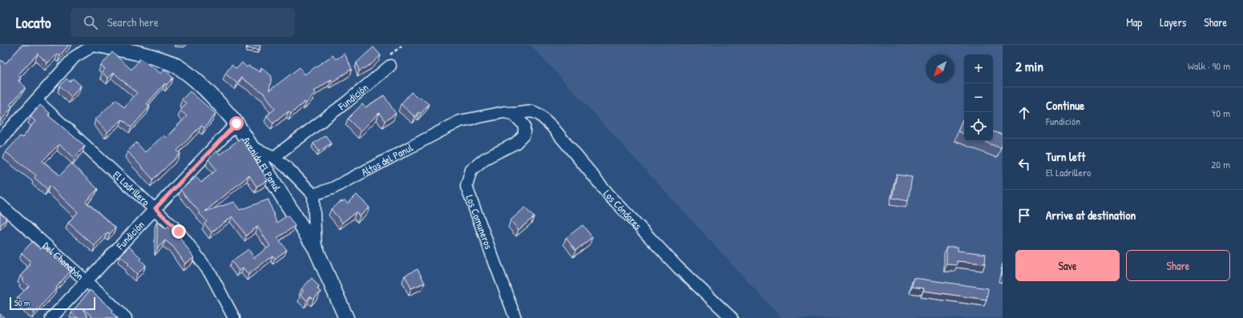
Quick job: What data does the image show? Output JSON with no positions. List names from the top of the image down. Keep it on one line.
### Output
{"streets":{"street":["Fundición","Altos del Panul","Avenida El Panul","El Ladrillero","Los Cóndores","Los Comuneros","Del Chonchón"]},"crossings":[["Fundición","Avenida El Panul"],["Fundición","El Ladrillero"],["Fundición","Del Chonchón"],["Altos del Panul","Los Cóndores"],["Altos del Panul","Los Comuneros"],["Los Cóndores","Los Comuneros"]],"scale_bar":"50 m","north":"bottom left","page":{"header":"Locato","search":"Search here","nav":["Map","Layers","Share"],"heading":["2 min","Walk · 90 m"],"map_buttons":["+","−"],"list":[["Continue","Fundición","70 m"],["Turn left","El Ladrillero","20 m"],"Arrive at destination"],"buttons":["Save","Share"],"scale":"50 m"}}
